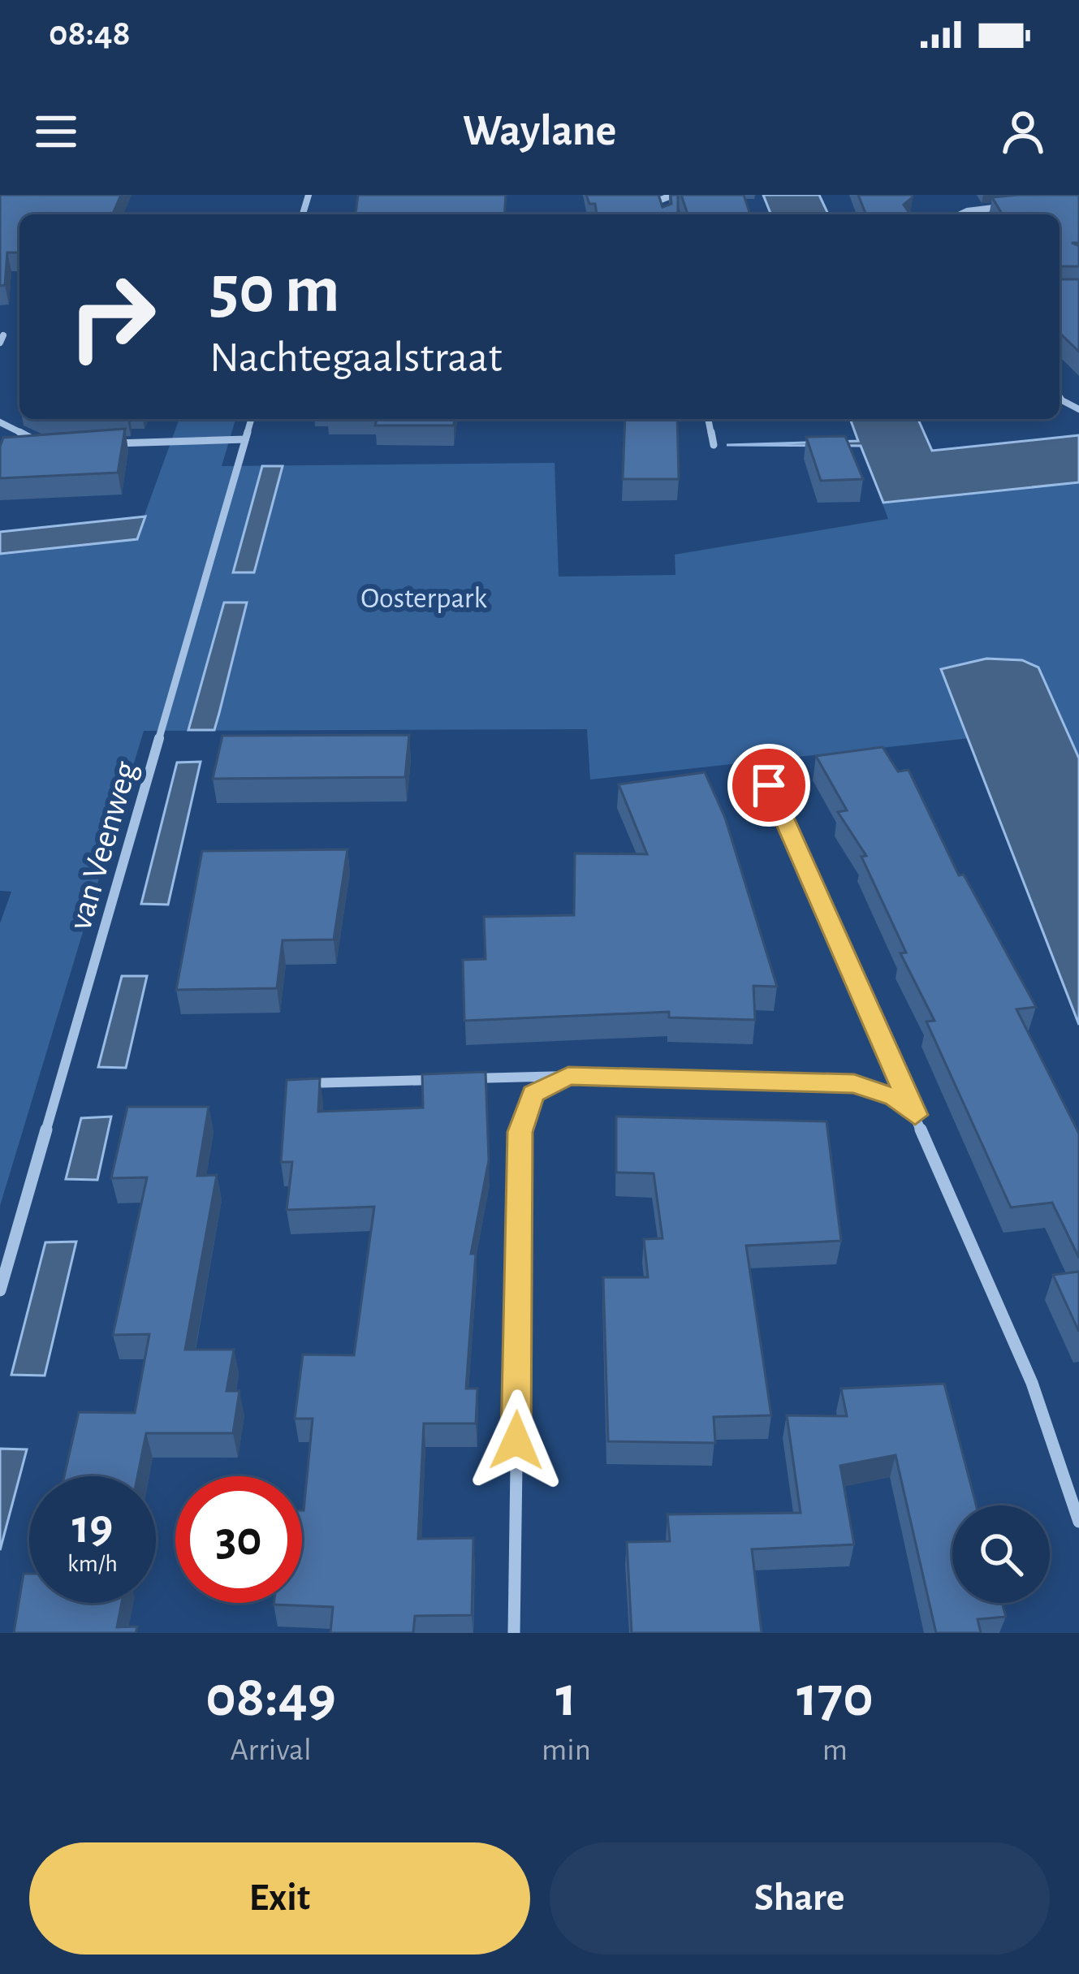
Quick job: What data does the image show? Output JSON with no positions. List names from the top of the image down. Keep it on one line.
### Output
{"streets":{"street":["van Veenweg"]},"parks":["Oosterpark"],"page":{"status":"08:48","header":"Waylane","turn":["50 m","Nachtegaalstraat"],"speed":"19 km/h","limit":"30","eta":["08:49","Arrival","1","min","170","m"],"buttons":["Exit","Share"]}}
